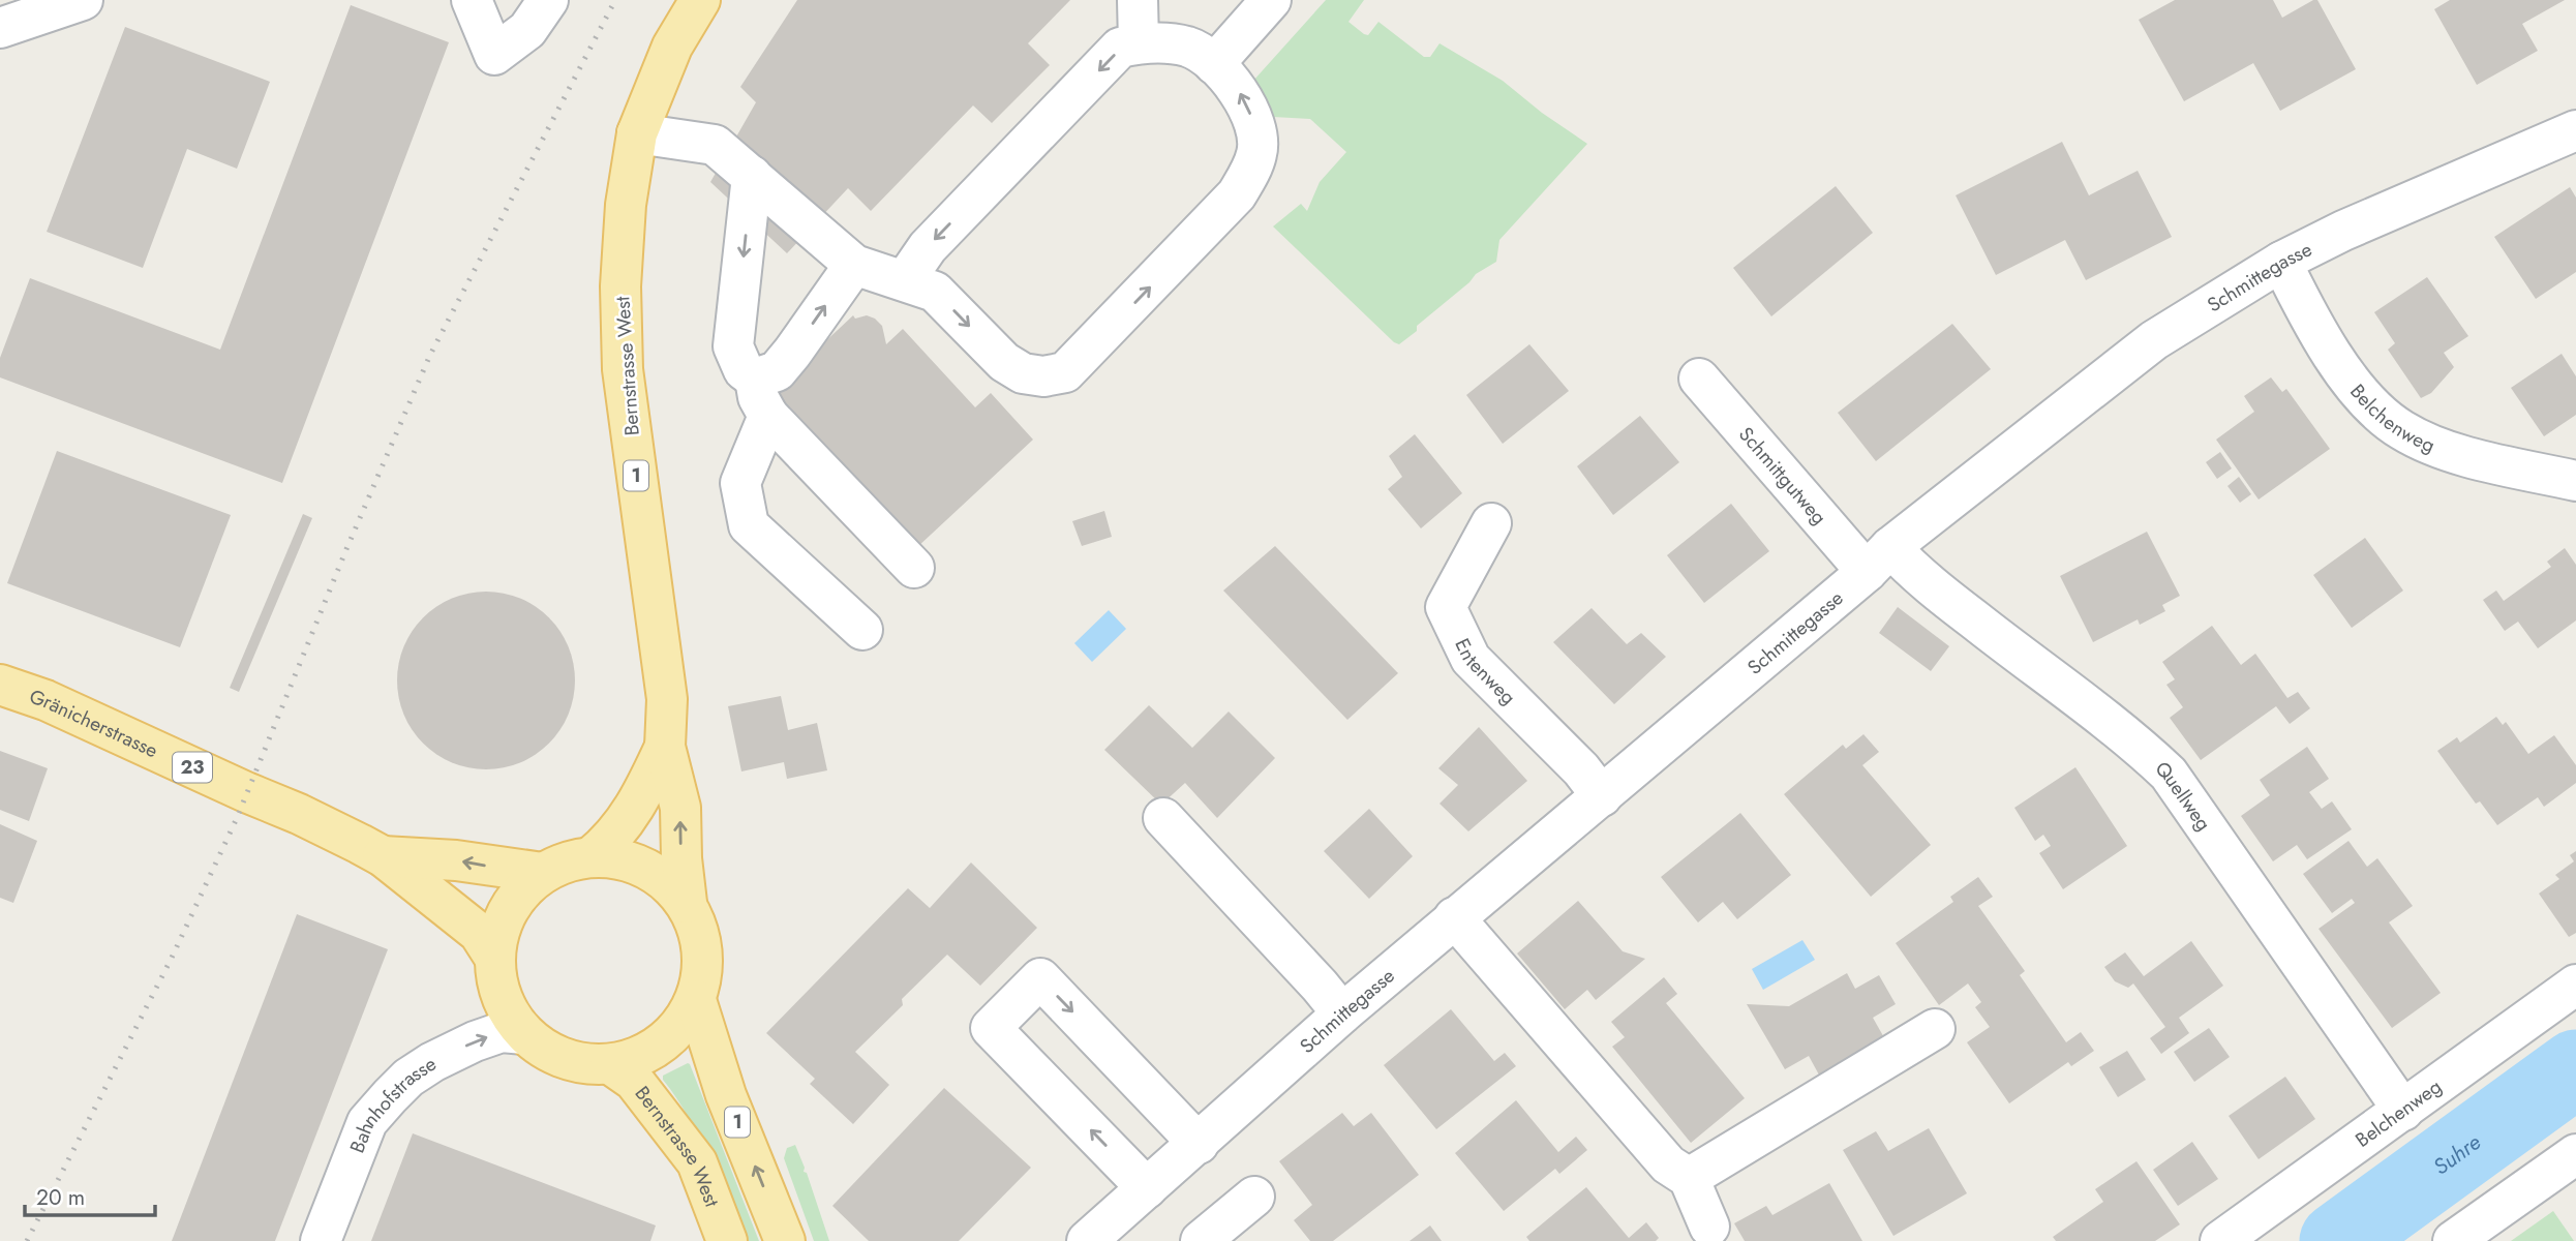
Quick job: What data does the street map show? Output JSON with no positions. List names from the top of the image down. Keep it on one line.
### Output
{"streets":{"main road":["Bernstrasse West","1","Gränicherstrasse","23"],"street":["Schmittegasse","Belchenweg","Schmittgutweg","Entenweg","Quellweg","Bahnhofstrasse"]},"crossings":[["Schmittegasse","Belchenweg"],["Schmittegasse","Schmittgutweg"],["Schmittegasse","Entenweg"],["Schmittegasse","Quellweg"],["Bernstrasse West","1"],["Bernstrasse West","Gränicherstrasse"],["Bernstrasse West","Bahnhofstrasse"],["Belchenweg","Quellweg"],["1","Gränicherstrasse"],["1","Bahnhofstrasse"],["Schmittgutweg","Quellweg"],["Gränicherstrasse","Bahnhofstrasse"]],"one_way":["Bahnhofstrasse"],"water":["Suhre"],"scale_bar":"20 m"}
